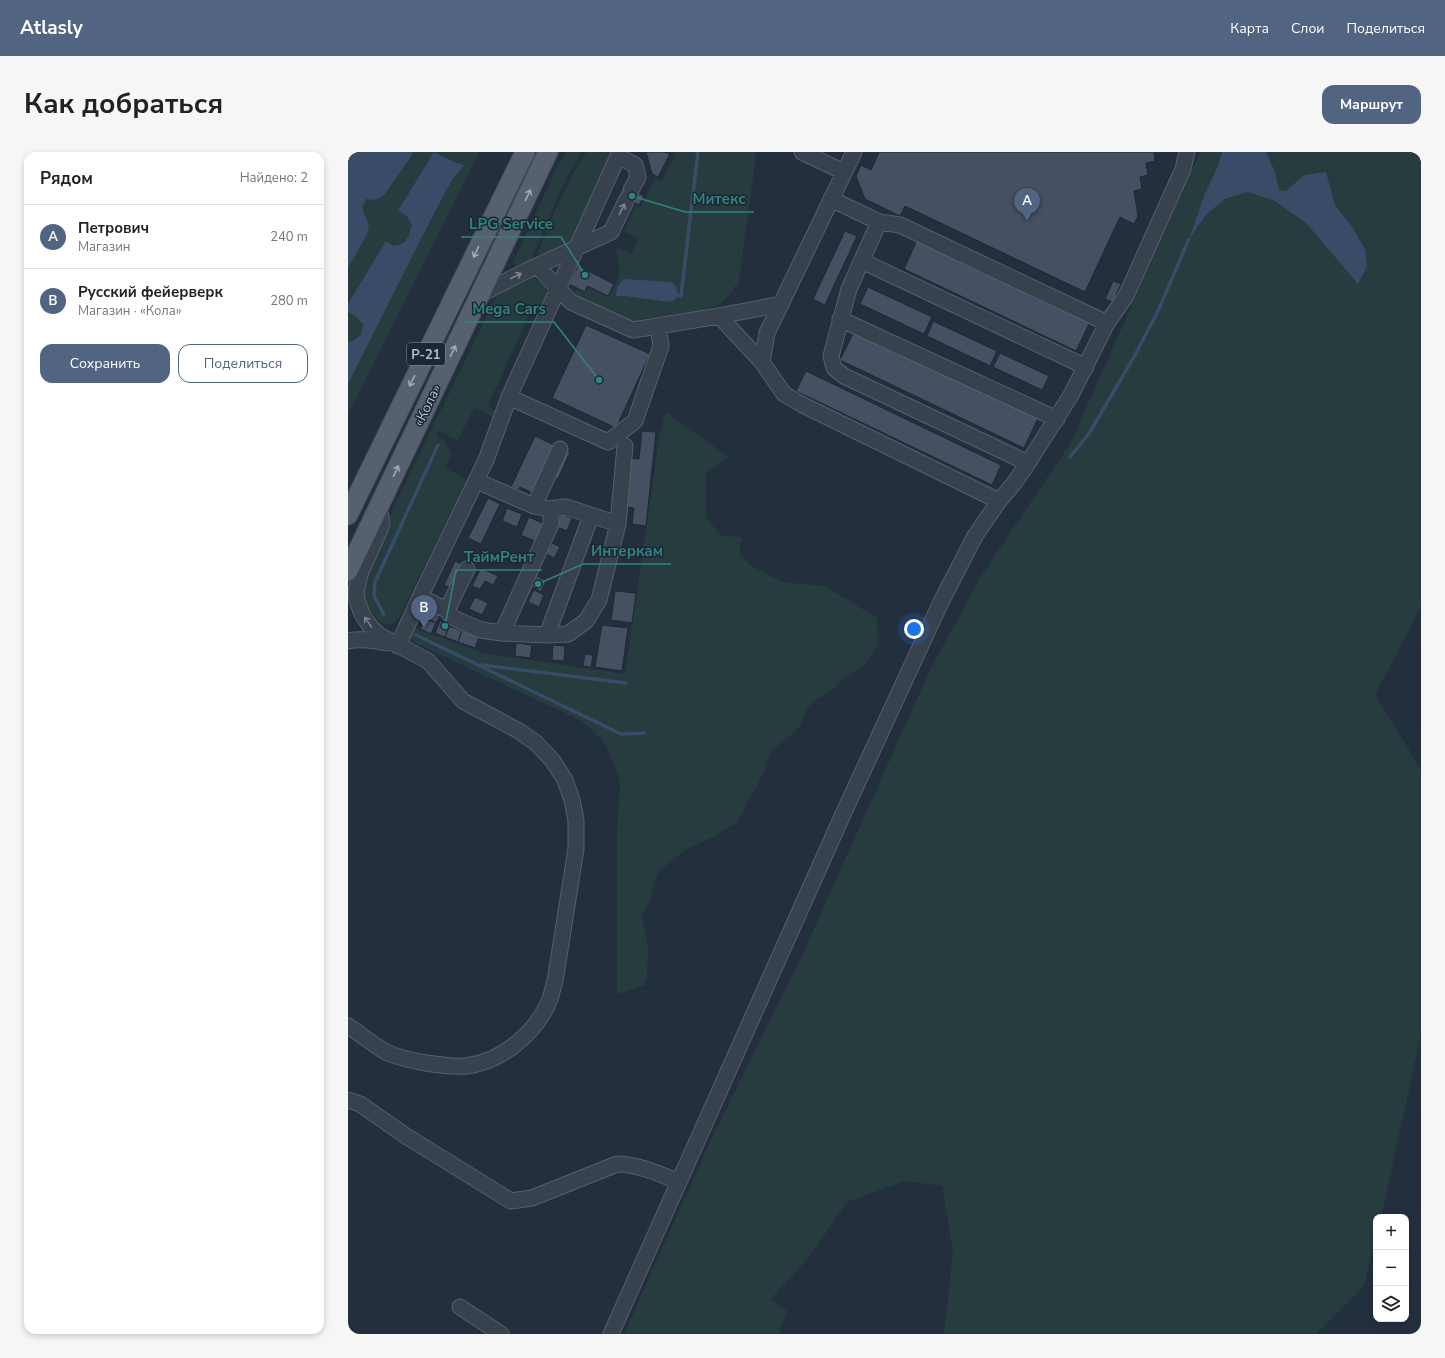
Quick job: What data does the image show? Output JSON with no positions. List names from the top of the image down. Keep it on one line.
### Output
{"streets":{"main road":["Р-21","«Кола»"]},"places":["Митекс","LPG Service","Mega Cars","Интеркам","ТаймРент"],"page":{"header":"Atlasly","nav":["Карта","Слои","Поделиться"],"title":"Как добраться","buttons":["Маршрут",["Сохранить","Поделиться"]],"heading":["Рядом","Найдено: 2"],"pins":["A","B"],"list":[{"mark":"A","name":"Петрович","note":"Магазин","value":"240 m"},{"mark":"B","name":"Русский фейерверк","note":"Магазин · «Кола»","value":"280 m"}],"map_buttons":["+","−"]}}
